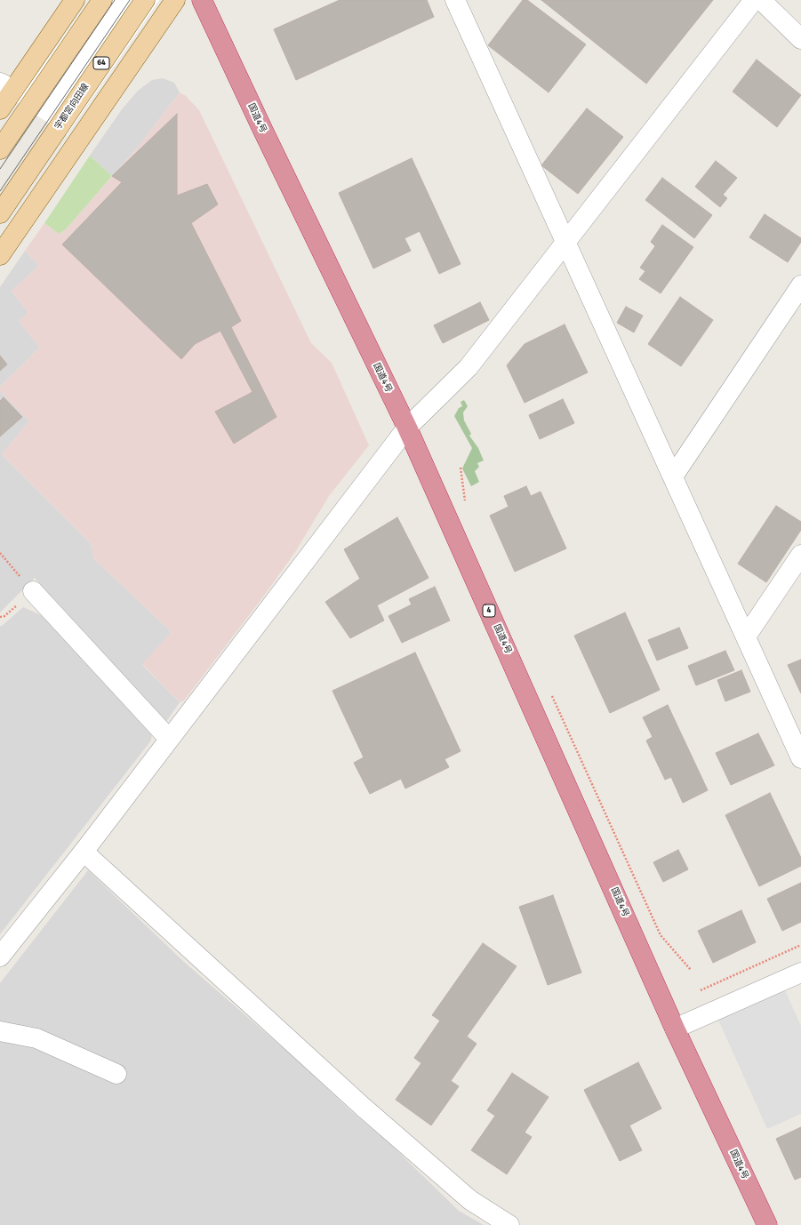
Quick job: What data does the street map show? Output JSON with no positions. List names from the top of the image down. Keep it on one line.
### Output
{"streets":{"highway":["国道4号","4"],"main road":["64","宇都宮向田線"]}}
